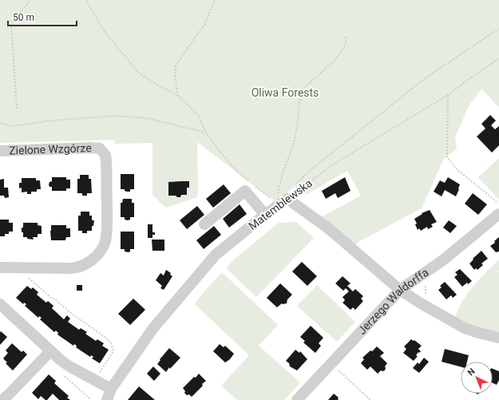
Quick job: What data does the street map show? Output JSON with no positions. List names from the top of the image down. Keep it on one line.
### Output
{"streets":{"street":["Zielone Wzgórze","Matemblewska","Jerzego Waldorffa"]},"parks":["Oliwa Forests"],"scale_bar":"50 m","north":"top left"}
